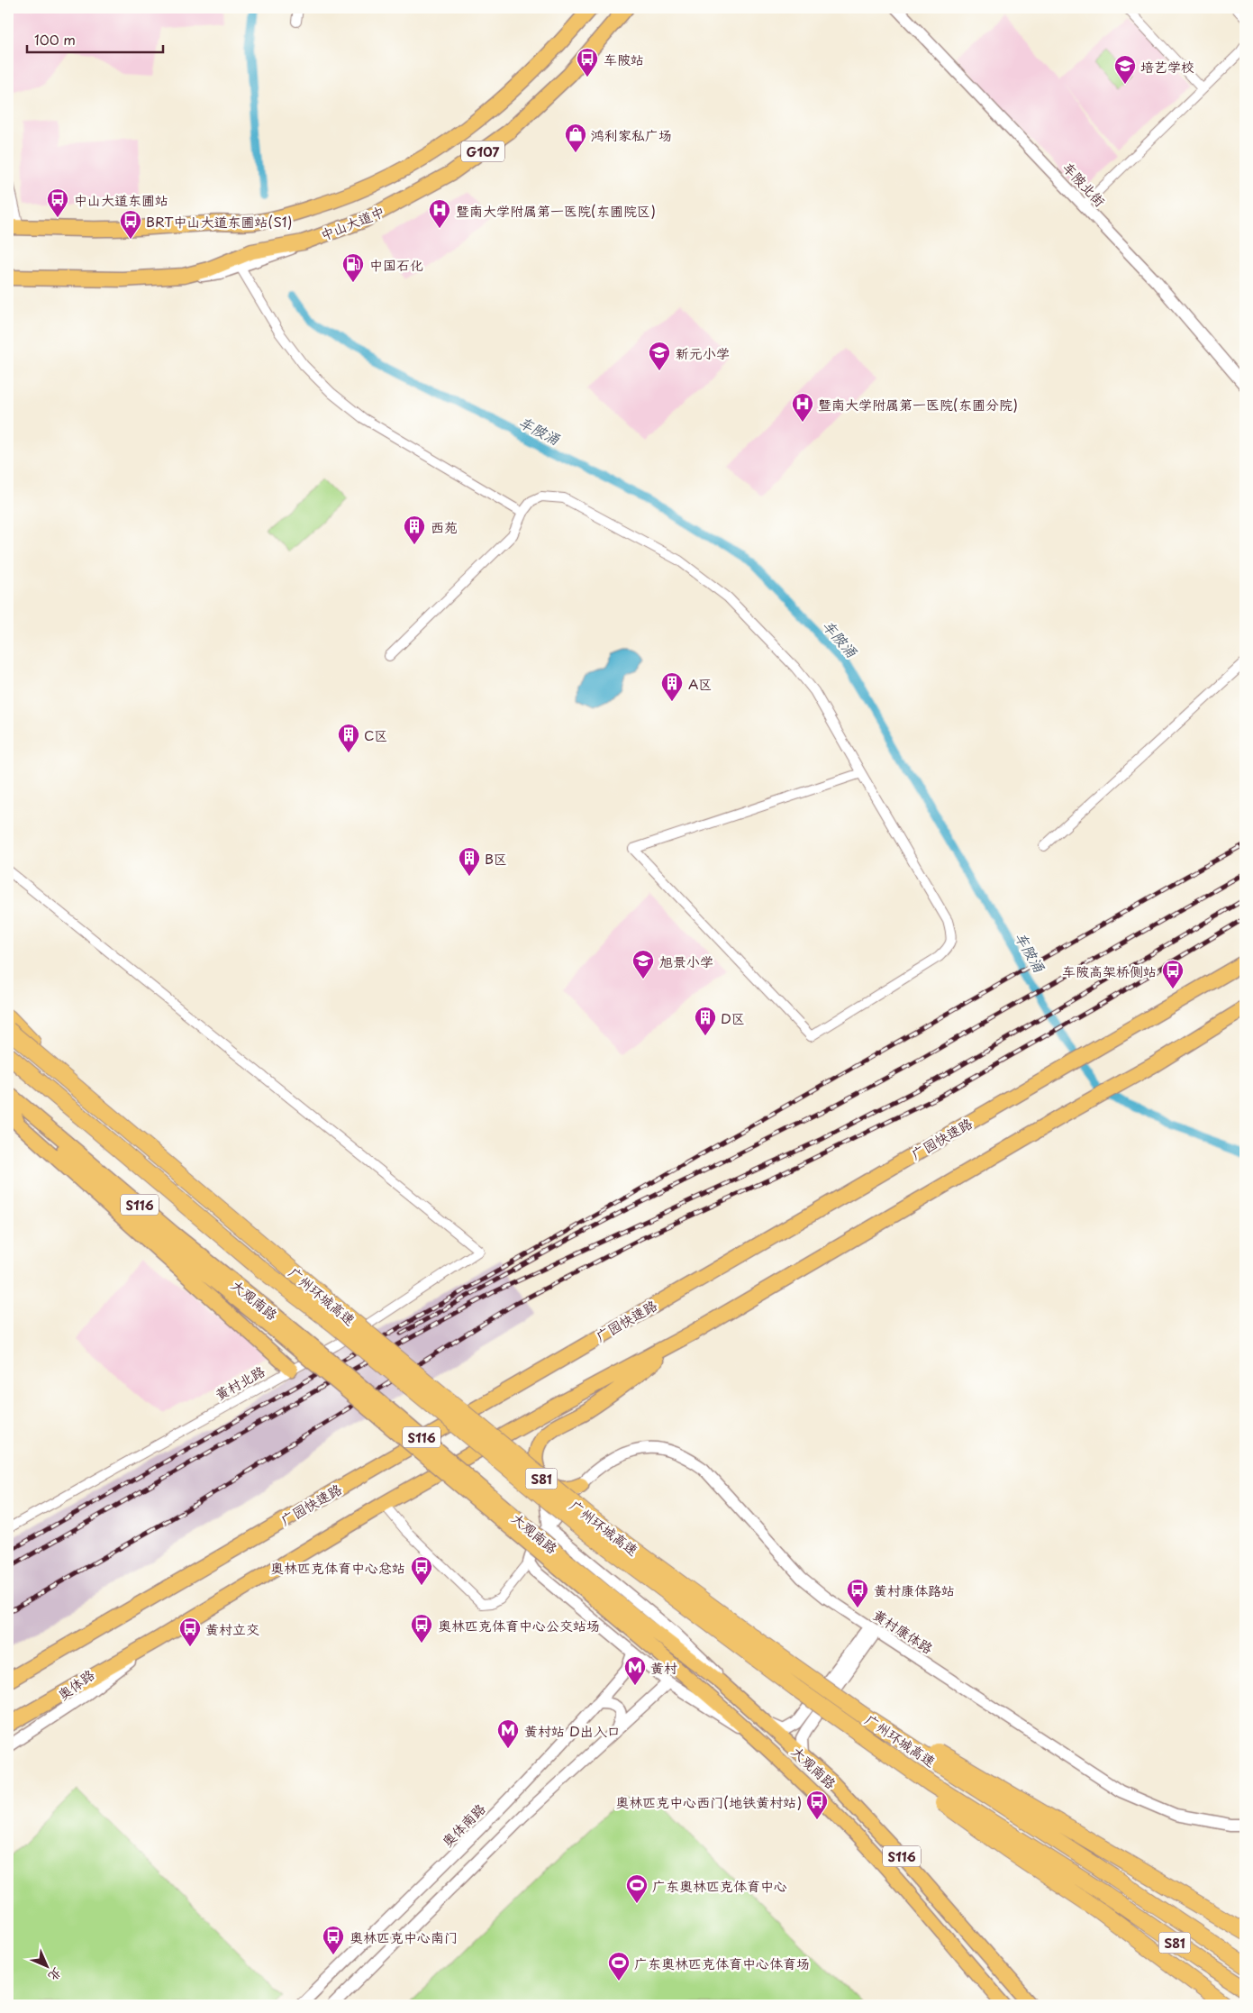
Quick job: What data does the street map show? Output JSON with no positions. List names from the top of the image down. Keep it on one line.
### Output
{"streets":{"highway":["G107","中山大道中","广园快速路","广州环城高速","S81"],"main road":["S116","大观南路"],"street":["车陂北街","黄村北路","黄村康体路","奥体路","奥体南路"]},"water":["车陂涌"],"places":{"bus stop":["车陂站","中山大道东圃站","BRT中山大道东圃站(S1)","车陂高架桥侧站","奥林匹克体育中心总站","黄村康体路站","奥林匹克体育中心公交站场","黄村立交","奥林匹克中心西门(地铁黄村站)","奥林匹克中心南门"],"school or university":["培艺学校","新元小学","旭景小学"],"shop":["鸿利家私广场"],"hospital":["暨南大学附属第一医院(东圃院区)","暨南大学附属第一医院(东圃分院)"],"fuel station":["中国石化"],"building":["西苑","A区","C区","B区","D区"],"metro station":["黄村","黄村站 D出入口"],"sports":["广东奥林匹克体育中心","广东奥林匹克体育中心体育场"]},"scale_bar":"100 m","north":"bottom right"}
